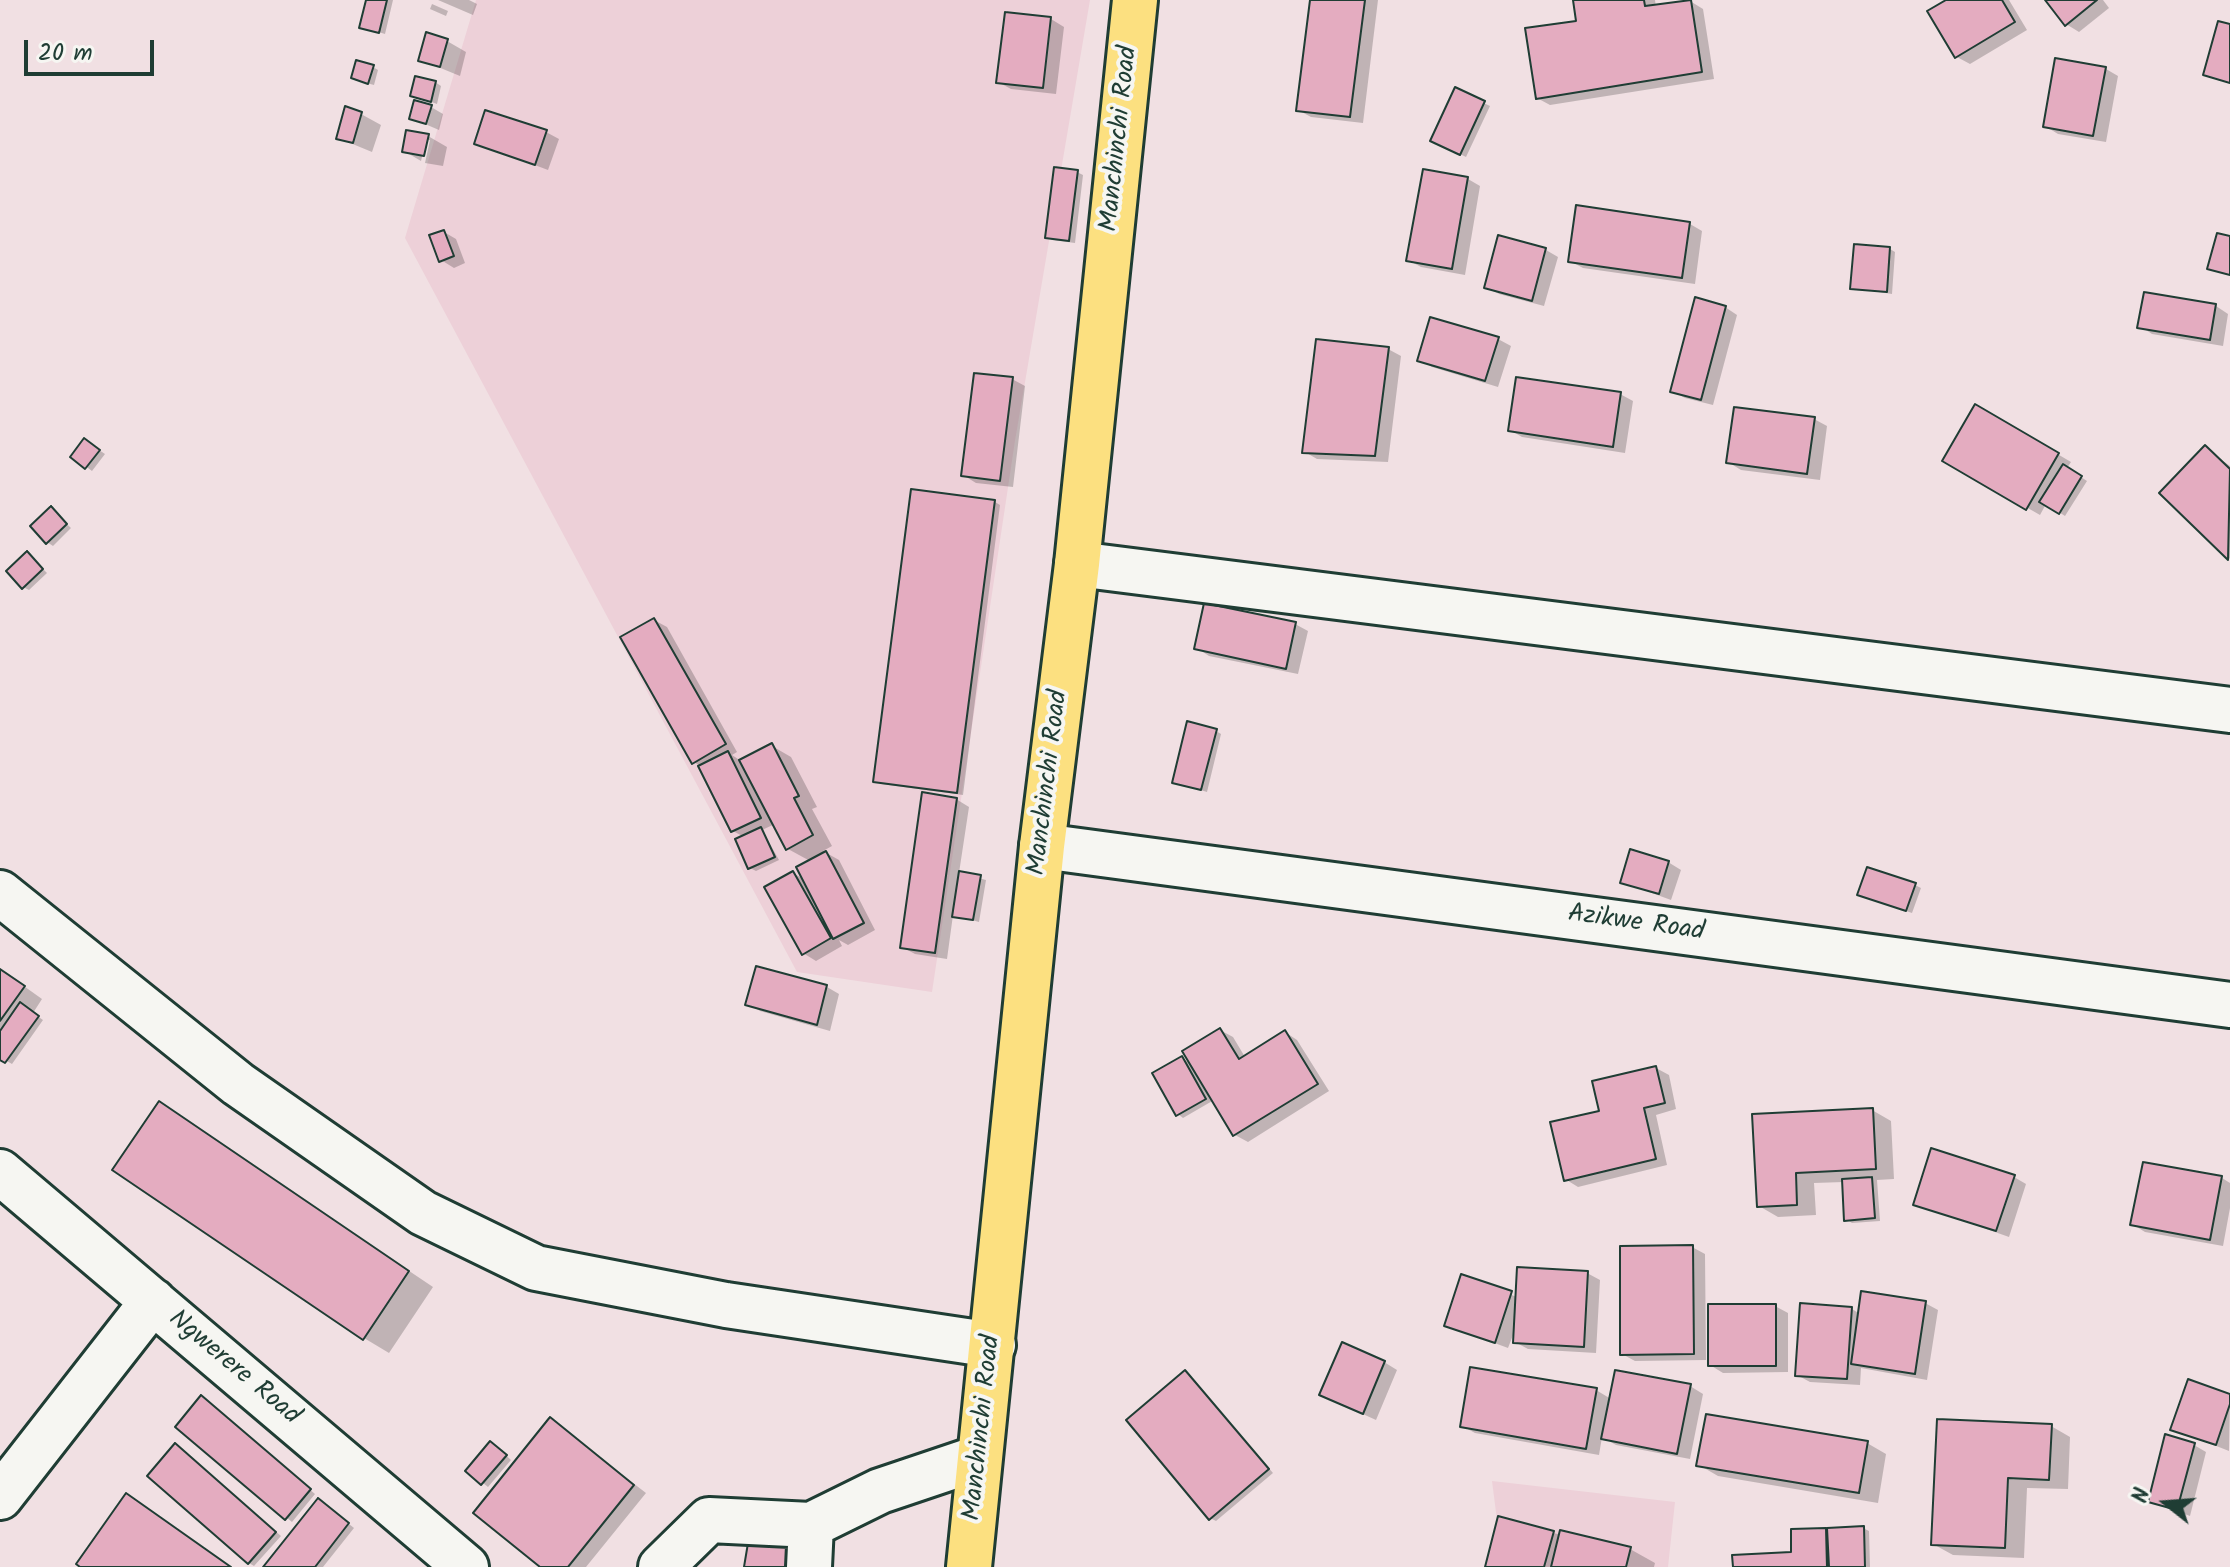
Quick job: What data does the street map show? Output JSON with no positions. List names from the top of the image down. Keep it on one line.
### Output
{"streets":{"main road":["Manchinchi Road"],"street":["Azikwe Road","Ngwerere Road"]},"crossings":[["Manchinchi Road","Azikwe Road"]],"scale_bar":"20 m","north":"left"}
